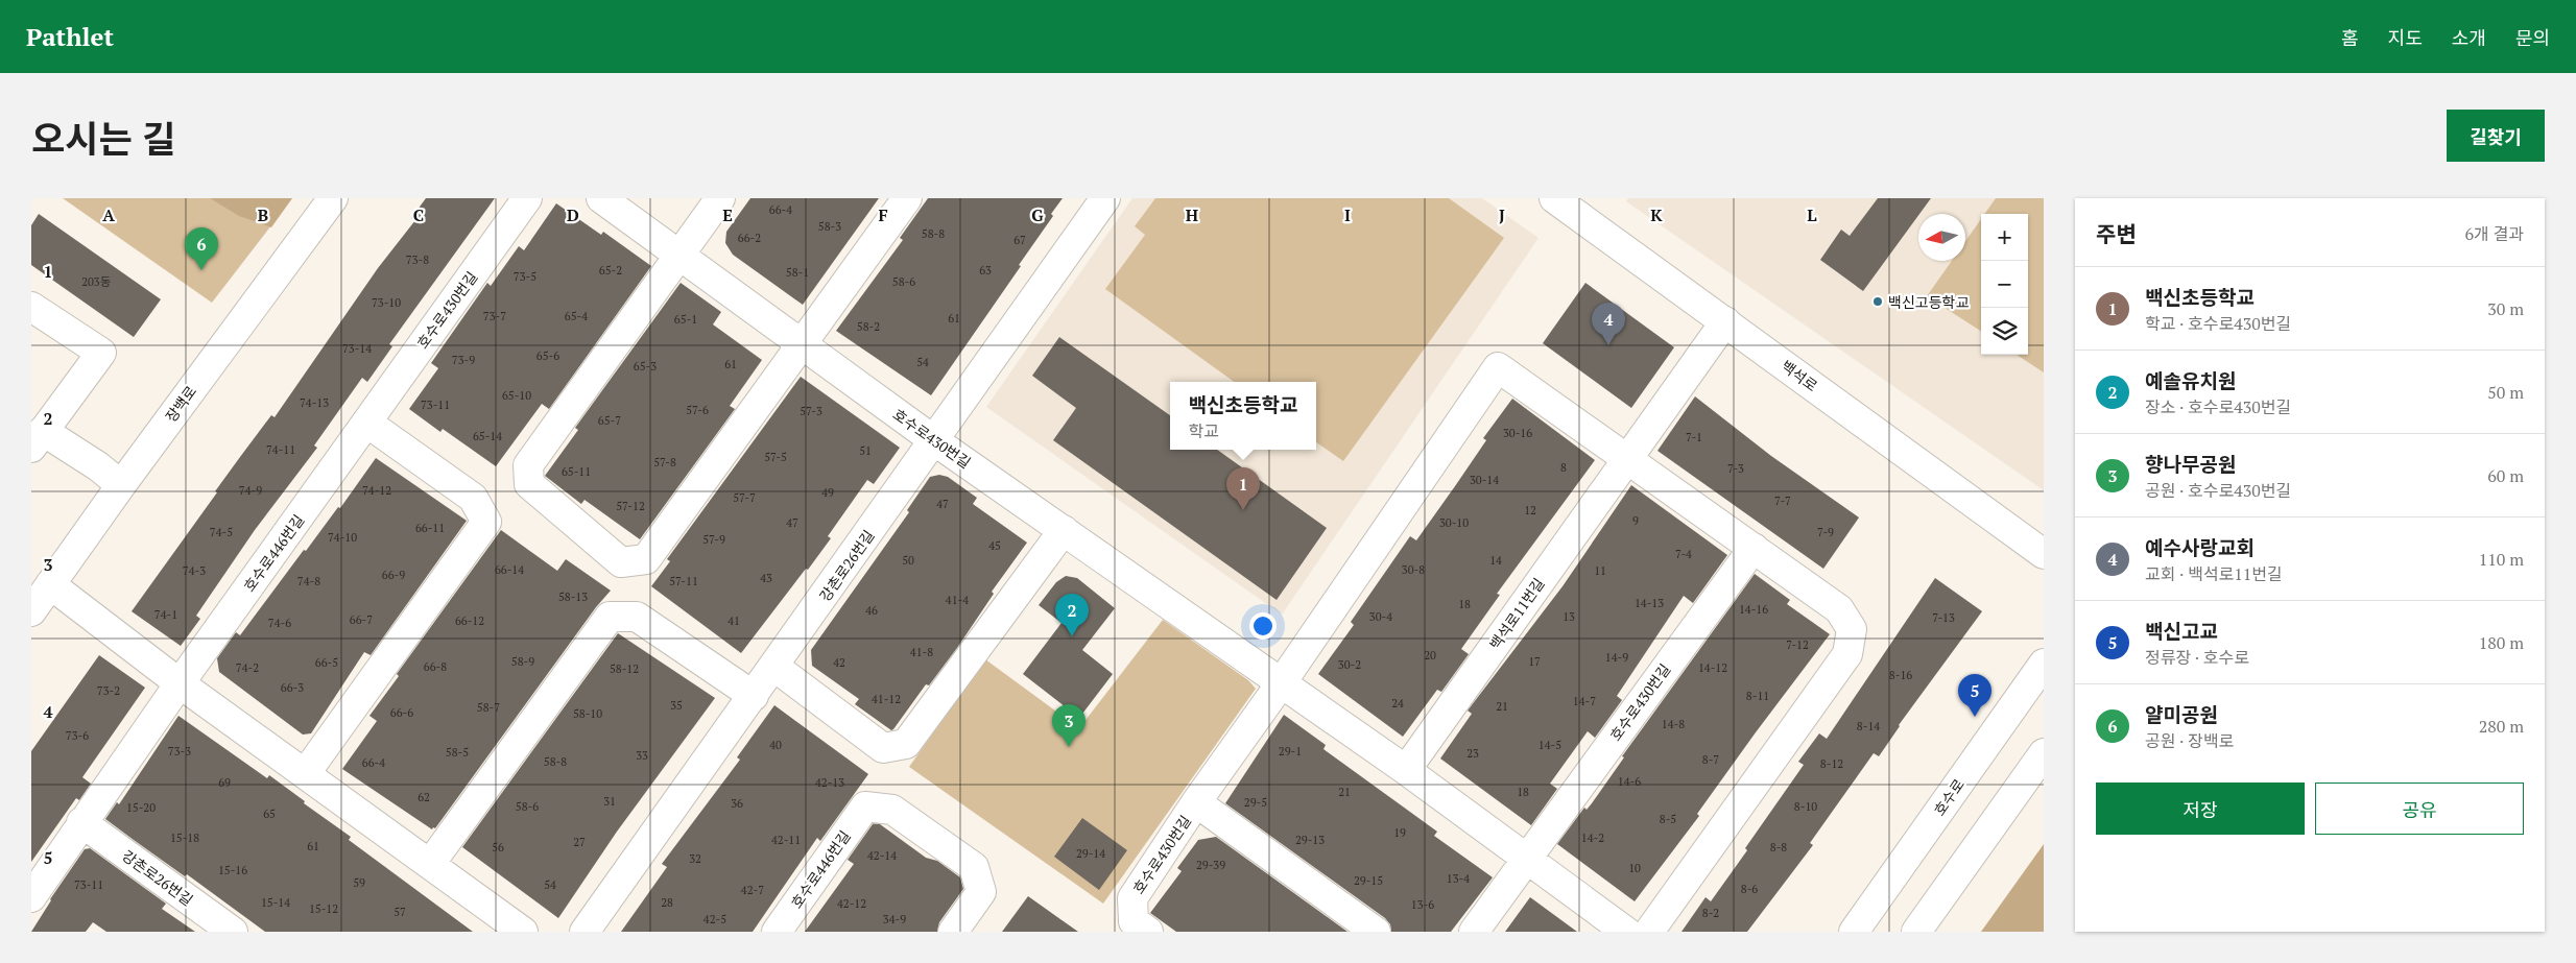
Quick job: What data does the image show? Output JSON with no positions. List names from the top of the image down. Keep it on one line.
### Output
{"streets":{"street":["호수로430번길","백석로","장백로","호수로446번길","강촌로26번길","백석로11번길","호수로"]},"crossings":[["호수로430번길","호수로446번길"],["호수로430번길","강촌로26번길"],["호수로430번길","백석로11번길"],["백석로","백석로11번길"],["호수로446번길","강촌로26번길"]],"places":["백신고등학교"],"house_numbers":["66-4","58-3","58-8","66-2","67","73-8","65-2","63","58-1","73-5","203동","58-6","73-10","73-7","65-4","61","65-1","58-2","73-14","65-6","73-9","54","61","65-3","65-10","74-13","73-11","57-6","57-3","65-7","30-16","65-14","7-1","74-11","51","57-5","57-8","8","7-3","65-11","30-14","74-9","74-12","49","57-7","7-7","47","57-12","12","9","47","30-10","66-11","74-5","7-9","74-10","57-9","45","7-4","50","14","66-14","30-8","74-3","11","66-9","43","74-8","57-11","58-13","41-4","14-13","18","14-16","46","74-1","30-4","13","7-13","66-7","66-12","41","74-6","7-12","41-8","20","14-9","58-9","17","66-5","42","30-2","66-8","74-2","14-12","58-12","8-16","66-3","73-2","8-11","41-12","14-7","24","35","21","58-7","66-6","58-10","14-8","8-14","73-6","40","14-5","73-3","29-1","58-5","23","33","8-7","58-8","66-4","8-12","14-6","69","42-13","21","18","62","31","29-5","36","58-6","8-10","15-20","65","8-5","19","15-18","14-2","42-11","29-13","27","61","56","8-8","29-14","42-14","32","29-39","10","15-16","13-4","29-15","59","73-11","54","8-6","42-7","15-14","28","42-12","13-6","15-12","57","8-2","42-5","34-9"],"north":"left","page":{"header":"Pathlet","nav":["홈","지도","소개","문의"],"title":"오시는 길","buttons":["길찾기",["저장","공유"]],"heading":["주변","6개 결과"],"map_buttons":["+","−"],"pins":["6","4","1","2","5","3"],"list":[{"mark":"1","name":"백신초등학교","note":"학교 · 호수로430번길","value":"30 m"},{"mark":"2","name":"예솔유치원","note":"장소 · 호수로430번길","value":"50 m"},{"mark":"3","name":"향나무공원","note":"공원 · 호수로430번길","value":"60 m"},{"mark":"4","name":"예수사랑교회","note":"교회 · 백석로11번길","value":"110 m"},{"mark":"5","name":"백신고교","note":"정류장 · 호수로","value":"180 m"},{"mark":"6","name":"얄미공원","note":"공원 · 장백로","value":"280 m"}],"popup":["백신초등학교","학교"]},"grid":{"columns":["A","B","C","D","E","F","G","H","I","J","K","L"],"rows":["1","2","3","4","5"]}}
